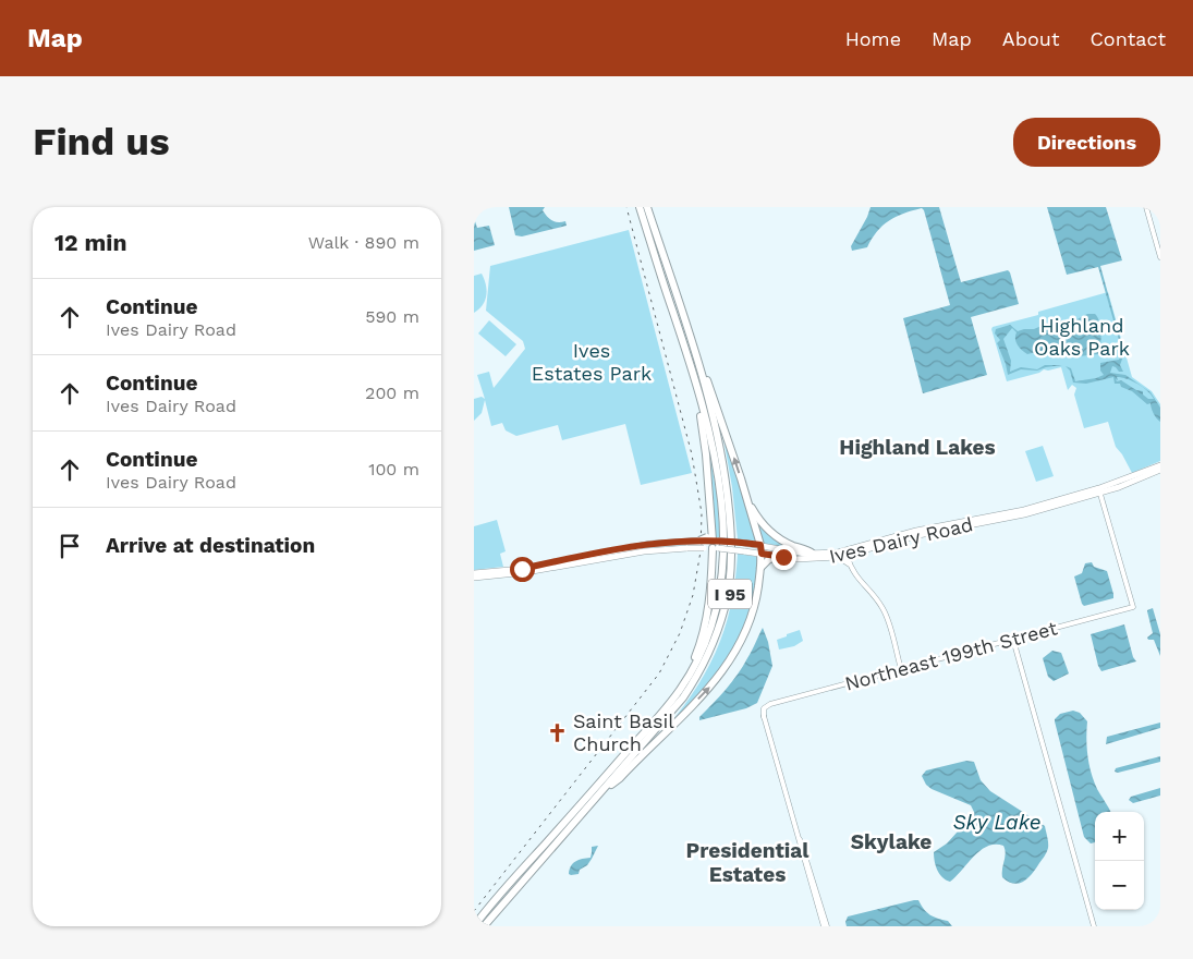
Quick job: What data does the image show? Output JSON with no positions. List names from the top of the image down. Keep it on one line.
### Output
{"streets":{"highway":["I 95"],"main road":["Ives Dairy Road"],"street":["Northeast 199th Street"]},"crossings":[["Ives Dairy Road","Northeast 199th Street"]],"districts":["Highland Lakes","Skylake","Presidential Estates"],"water":["Sky Lake"],"parks":["Highland Oaks Park","Ives Estates Park"],"places":{"church":["Saint Basil Church"]},"page":{"header":"Map","nav":["Home","Map","About","Contact"],"buttons":"Directions","title":"Find us","heading":["12 min","Walk · 890 m"],"list":[["Continue","Ives Dairy Road","590 m"],["Continue","Ives Dairy Road","200 m"],["Continue","Ives Dairy Road","100 m"],"Arrive at destination"],"map_buttons":["+","−"]}}
